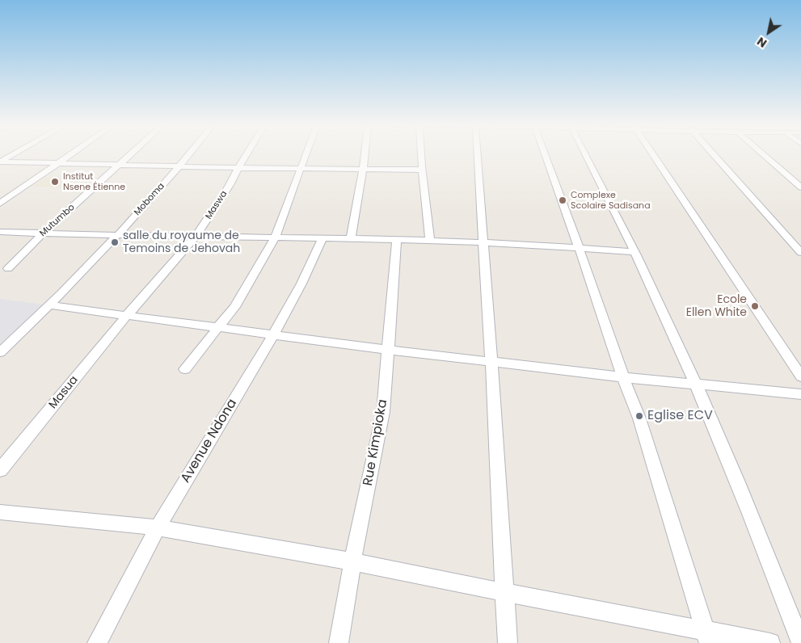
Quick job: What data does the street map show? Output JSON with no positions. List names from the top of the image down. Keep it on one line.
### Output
{"streets":{"street":["Moboma","Maswa","Mutumbo","Masua","Avenue Ndona","Rue Kimpioka"]},"crossings":[["Maswa","Masua"]],"places":["Institut Nsene Étienne","Complexe Scolaire Sadisana","salle du royaume de Temoins de Jehovah","Ecole Ellen White","Eglise ECV"],"north":"bottom left"}
